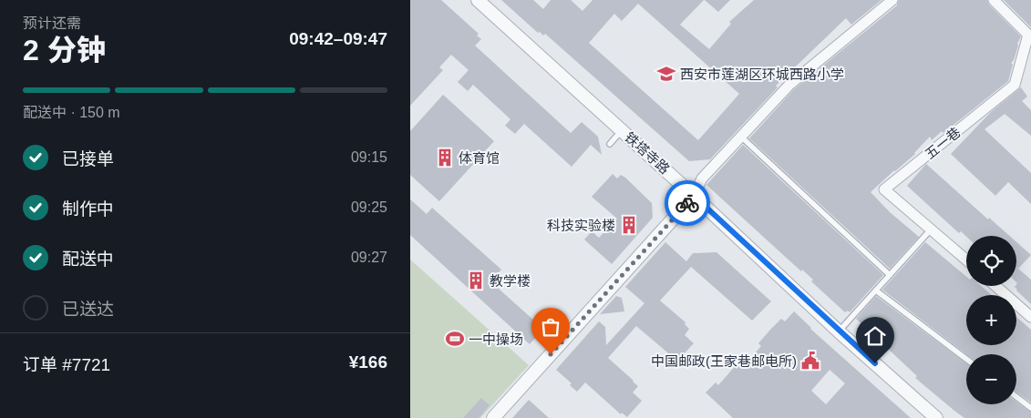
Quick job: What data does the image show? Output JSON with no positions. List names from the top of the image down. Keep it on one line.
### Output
{"streets":{"street":["五一巷","铁塔寺路"]},"places":{"school or university":["西安市莲湖区环城西路小学"],"building":["体育馆","科技实验楼","教学楼"],"sports":["一中操场"],"public building":["中国邮政(王家巷邮电所)"]},"page":{"heading":["2 分钟","预计还需","09:42–09:47"],"panel":["订单 #7721","¥166"],"bar":"配送中 · 150 m","list":[["已接单","09:15"],["制作中","09:25"],["配送中","09:27"],"已送达"],"map_buttons":["+","−"]}}
